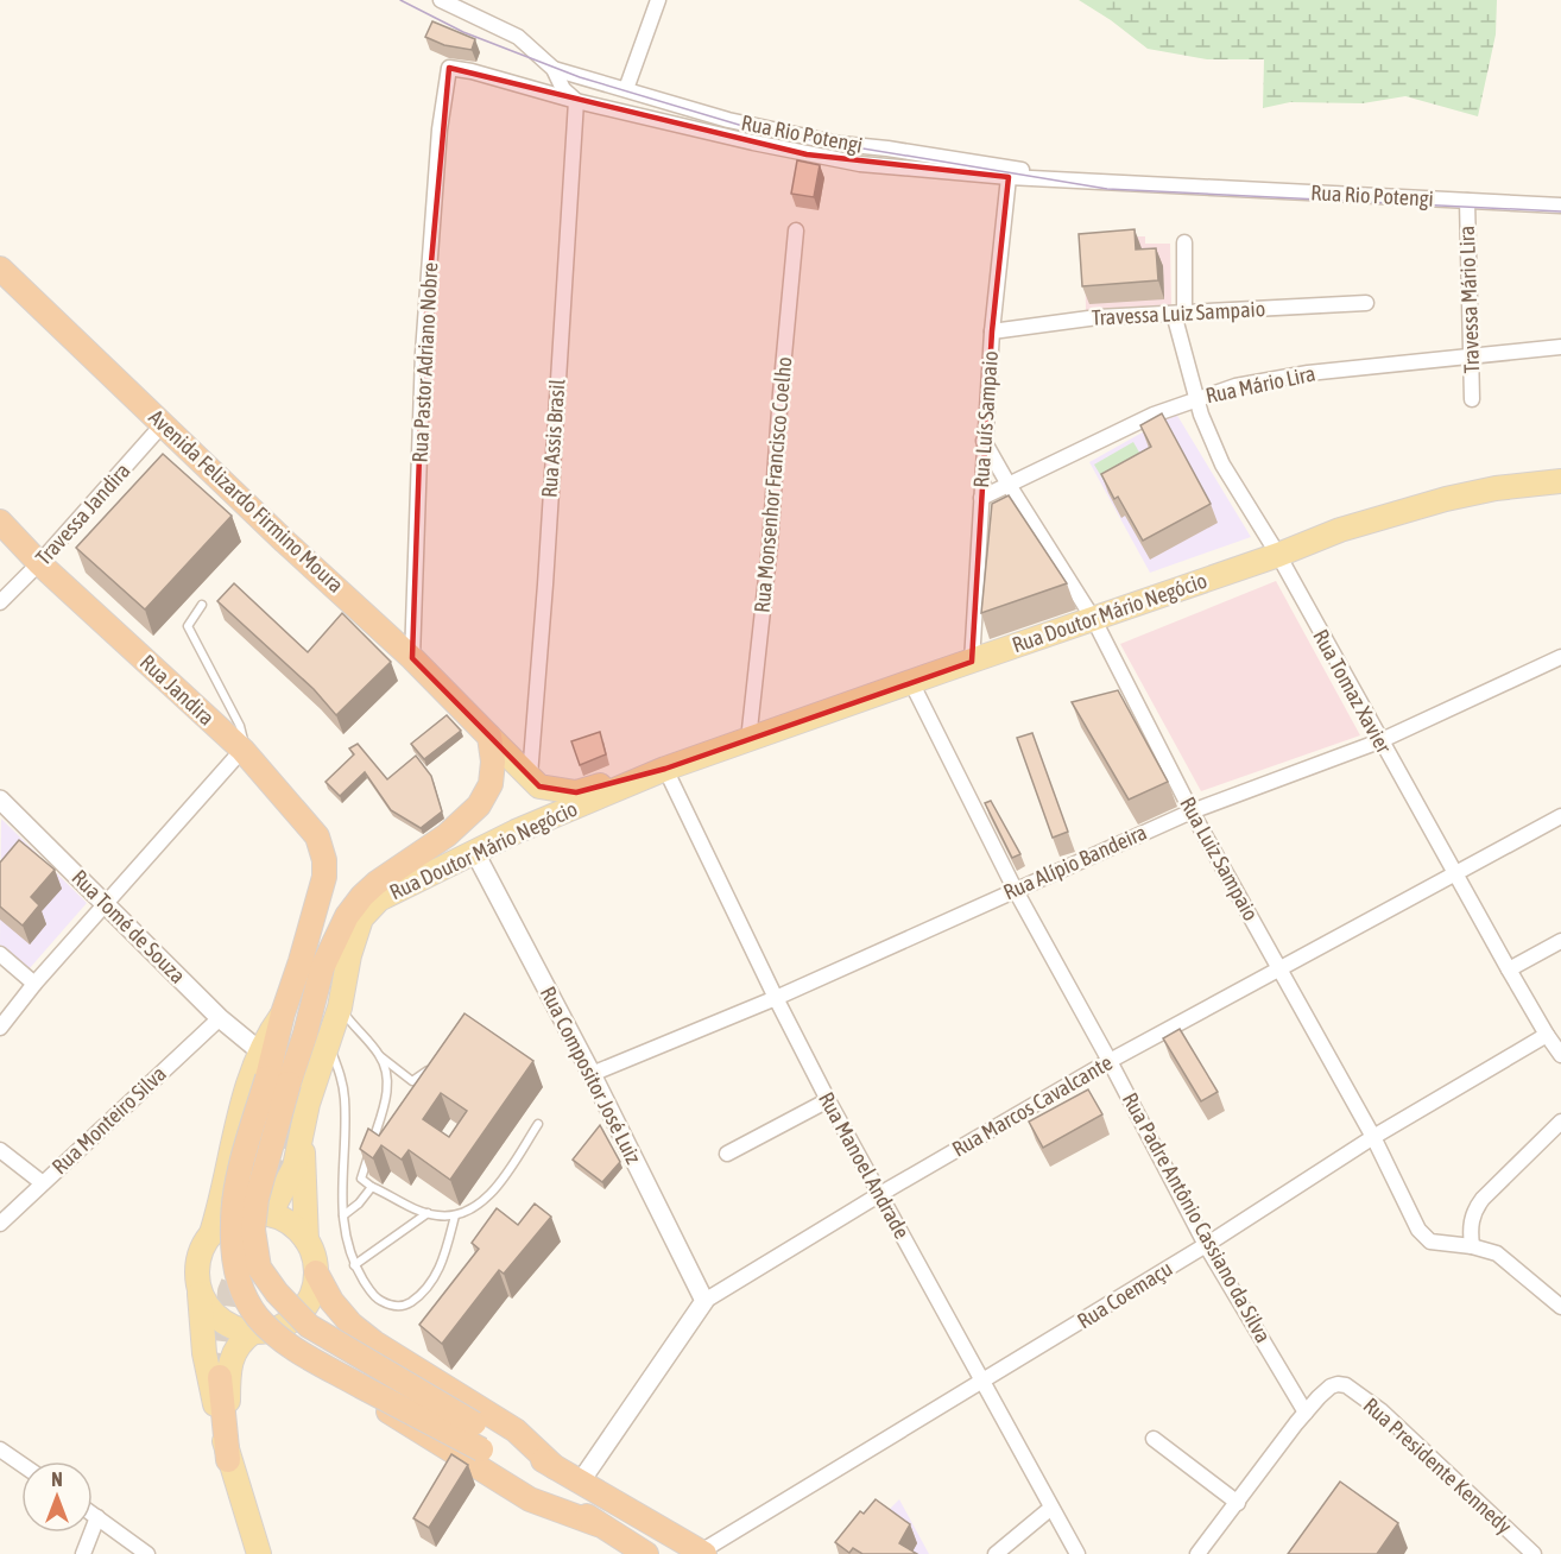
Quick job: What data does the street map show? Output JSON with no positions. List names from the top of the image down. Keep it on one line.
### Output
{"streets":{"highway":["Avenida Felizardo Firmino Moura","Rua Doutor Mário Negócio","Rua Jandira"],"street":["Rua Rio Potengi","Travessa Mário Lira","Travessa Luiz Sampaio","Rua Pastor Adriano Nobre","Rua Mário Lira","Rua Luís Sampaio","Rua Assis Brasil","Rua Monsenhor Francisco Coelho","Travessa Jandira","Rua Tomaz Xavier","Rua Luiz Sampaio","Rua Alípio Bandeira","Rua Tomé de Souza","Rua Compositor José Luiz","Rua Marcos Cavalcante","Rua Monteiro Silva","Rua Manoel Andrade","Rua Padre Antônio Cassiano da Silva","Rua Coemaçu","Rua Presidente Kennedy"]},"crossings":[["Rua Rio Potengi","Travessa Mário Lira"],["Rua Rio Potengi","Rua Pastor Adriano Nobre"],["Rua Rio Potengi","Rua Luís Sampaio"],["Rua Rio Potengi","Rua Assis Brasil"],["Travessa Mário Lira","Rua Mário Lira"],["Travessa Luiz Sampaio","Rua Luís Sampaio"],["Travessa Luiz Sampaio","Rua Tomaz Xavier"],["Rua Pastor Adriano Nobre","Avenida Felizardo Firmino Moura"],["Rua Mário Lira","Rua Luís Sampaio"],["Rua Mário Lira","Rua Tomaz Xavier"],["Rua Mário Lira","Rua Luiz Sampaio"],["Rua Luís Sampaio","Rua Doutor Mário Negócio"],["Rua Luís Sampaio","Rua Luiz Sampaio"],["Rua Assis Brasil","Rua Doutor Mário Negócio"],["Rua Monsenhor Francisco Coelho","Rua Doutor Mário Negócio"],["Avenida Felizardo Firmino Moura","Travessa Jandira"],["Avenida Felizardo Firmino Moura","Rua Doutor Mário Negócio"],["Travessa Jandira","Rua Jandira"],["Rua Doutor Mário Negócio","Rua Tomaz Xavier"],["Rua Doutor Mário Negócio","Rua Luiz Sampaio"],["Rua Doutor Mário Negócio","Rua Compositor José Luiz"],["Rua Doutor Mário Negócio","Rua Manoel Andrade"],["Rua Doutor Mário Negócio","Rua Padre Antônio Cassiano da Silva"],["Rua Tomaz Xavier","Rua Alípio Bandeira"],["Rua Tomaz Xavier","Rua Marcos Cavalcante"],["Rua Tomaz Xavier","Rua Coemaçu"],["Rua Luiz Sampaio","Rua Alípio Bandeira"],["Rua Luiz Sampaio","Rua Marcos Cavalcante"],["Rua Luiz Sampaio","Rua Coemaçu"],["Rua Alípio Bandeira","Rua Compositor José Luiz"],["Rua Alípio Bandeira","Rua Manoel Andrade"],["Rua Alípio Bandeira","Rua Padre Antônio Cassiano da Silva"],["Rua Tomé de Souza","Rua Monteiro Silva"],["Rua Compositor José Luiz","Rua Marcos Cavalcante"],["Rua Marcos Cavalcante","Rua Manoel Andrade"],["Rua Marcos Cavalcante","Rua Padre Antônio Cassiano da Silva"],["Rua Manoel Andrade","Rua Coemaçu"],["Rua Padre Antônio Cassiano da Silva","Rua Coemaçu"],["Rua Padre Antônio Cassiano da Silva","Rua Presidente Kennedy"]],"north":"top"}
